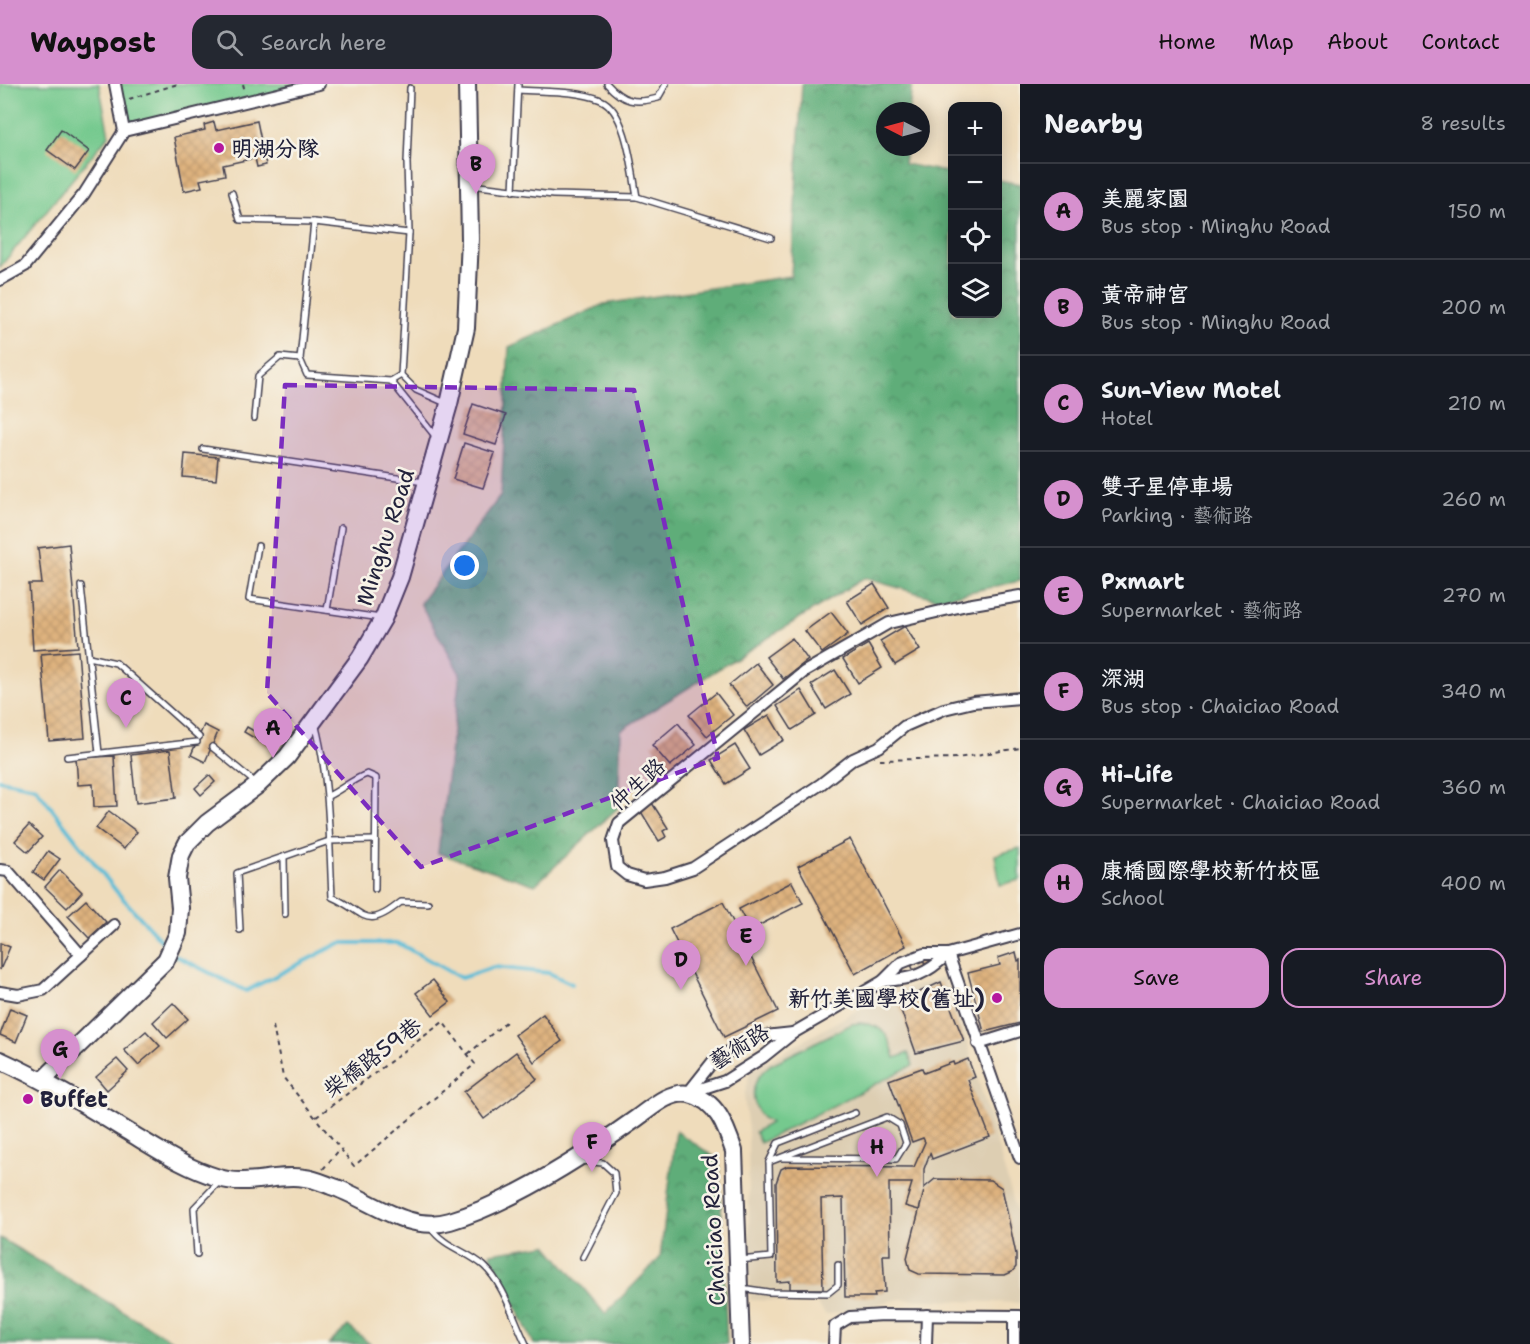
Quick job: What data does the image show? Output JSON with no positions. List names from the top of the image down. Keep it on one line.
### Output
{"streets":{"street":["Minghu Road","仲生路","藝術路","Chaiciao Road"],"path":["柴橋路59巷"]},"crossings":[["藝術路","Chaiciao Road"]],"places":["明湖分隊","新竹美國學校(舊址)","Buffet"],"north":"left","page":{"header":"Waypost","search":"Search here","nav":["Home","Map","About","Contact"],"heading":["Nearby","8 results"],"map_buttons":["+","−"],"pins":["B","C","A","E","D","G","F","H"],"list":[{"mark":"A","name":"美麗家園","note":"Bus stop · Minghu Road","value":"150 m"},{"mark":"B","name":"黃帝神宮","note":"Bus stop · Minghu Road","value":"200 m"},{"mark":"C","name":"Sun-View Motel","note":"Hotel","value":"210 m"},{"mark":"D","name":"雙子星停車場","note":"Parking · 藝術路","value":"260 m"},{"mark":"E","name":"Pxmart","note":"Supermarket · 藝術路","value":"270 m"},{"mark":"F","name":"深湖","note":"Bus stop · Chaiciao Road","value":"340 m"},{"mark":"G","name":"Hi-Life","note":"Supermarket · Chaiciao Road","value":"360 m"},{"mark":"H","name":"康橋國際學校新竹校區","note":"School","value":"400 m"}],"buttons":["Save","Share"]}}
